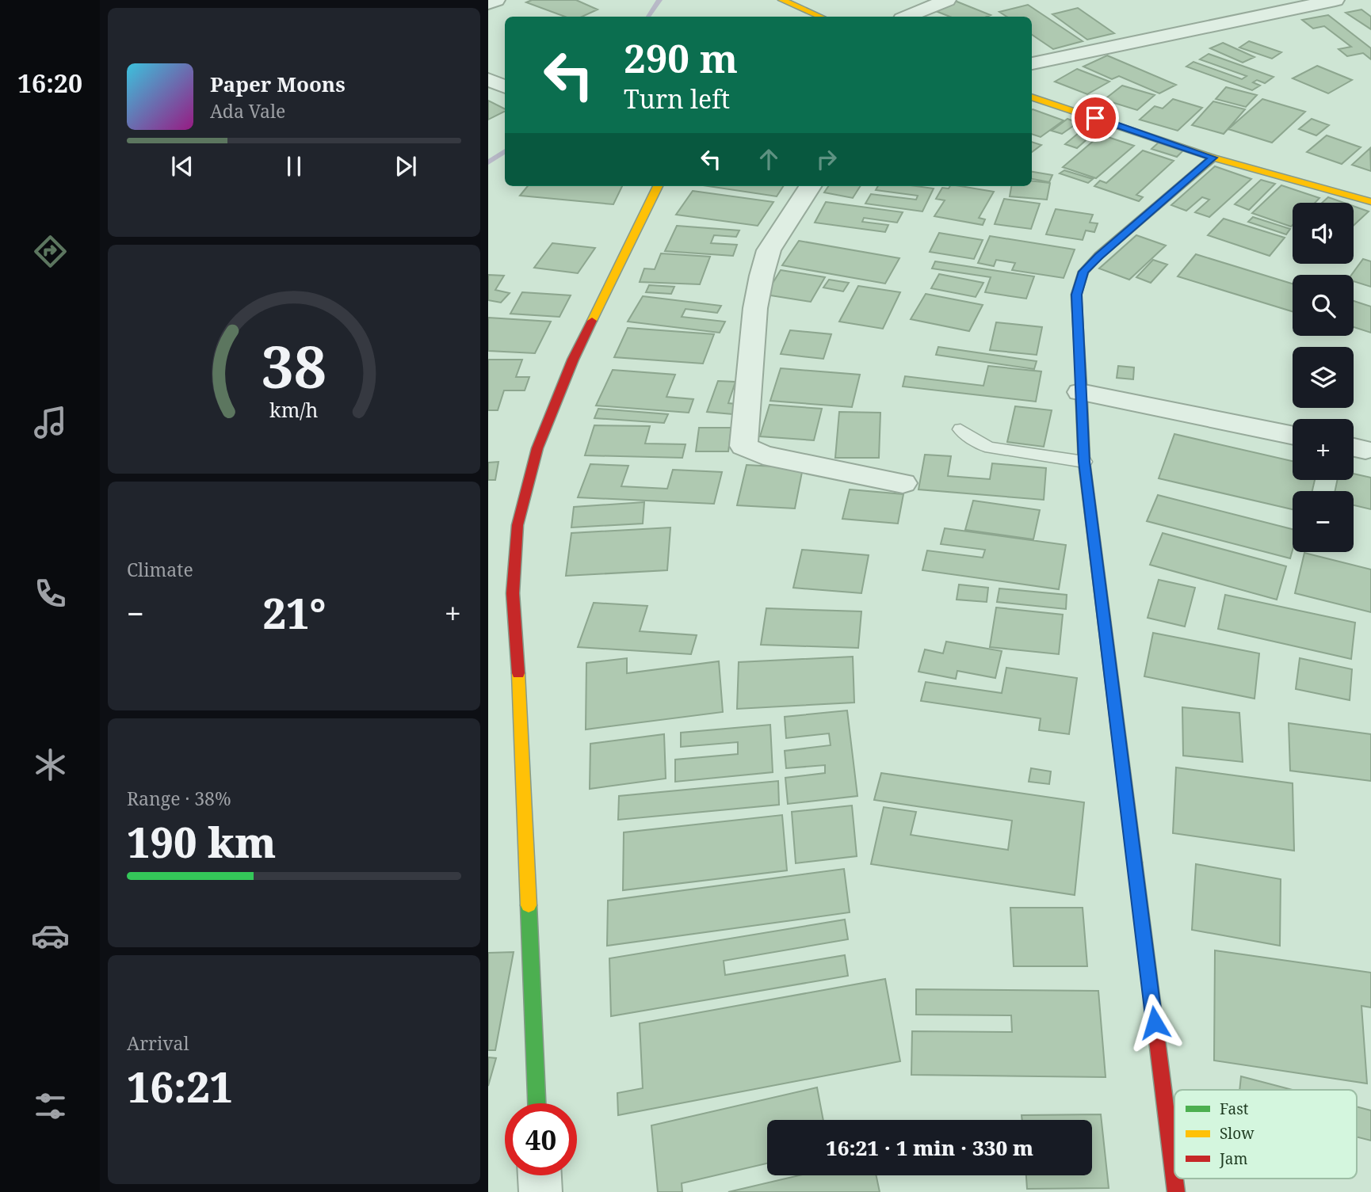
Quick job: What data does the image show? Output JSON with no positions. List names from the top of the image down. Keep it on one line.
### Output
{"legend":["Fast","Slow","Jam"],"page":{"tabs":"16:20","turn":["290 m","Turn left"],"song":["Paper Moons","Ada Vale"],"map_buttons":["+","−"],"tile":["Climate",["Range · 38%","190 km"],["Arrival","16:21"]],"heat":["−","21°","+"],"limit":"40","trip":"16:21 · 1 min · 330 m","gauge":["38","km/h"]}}
